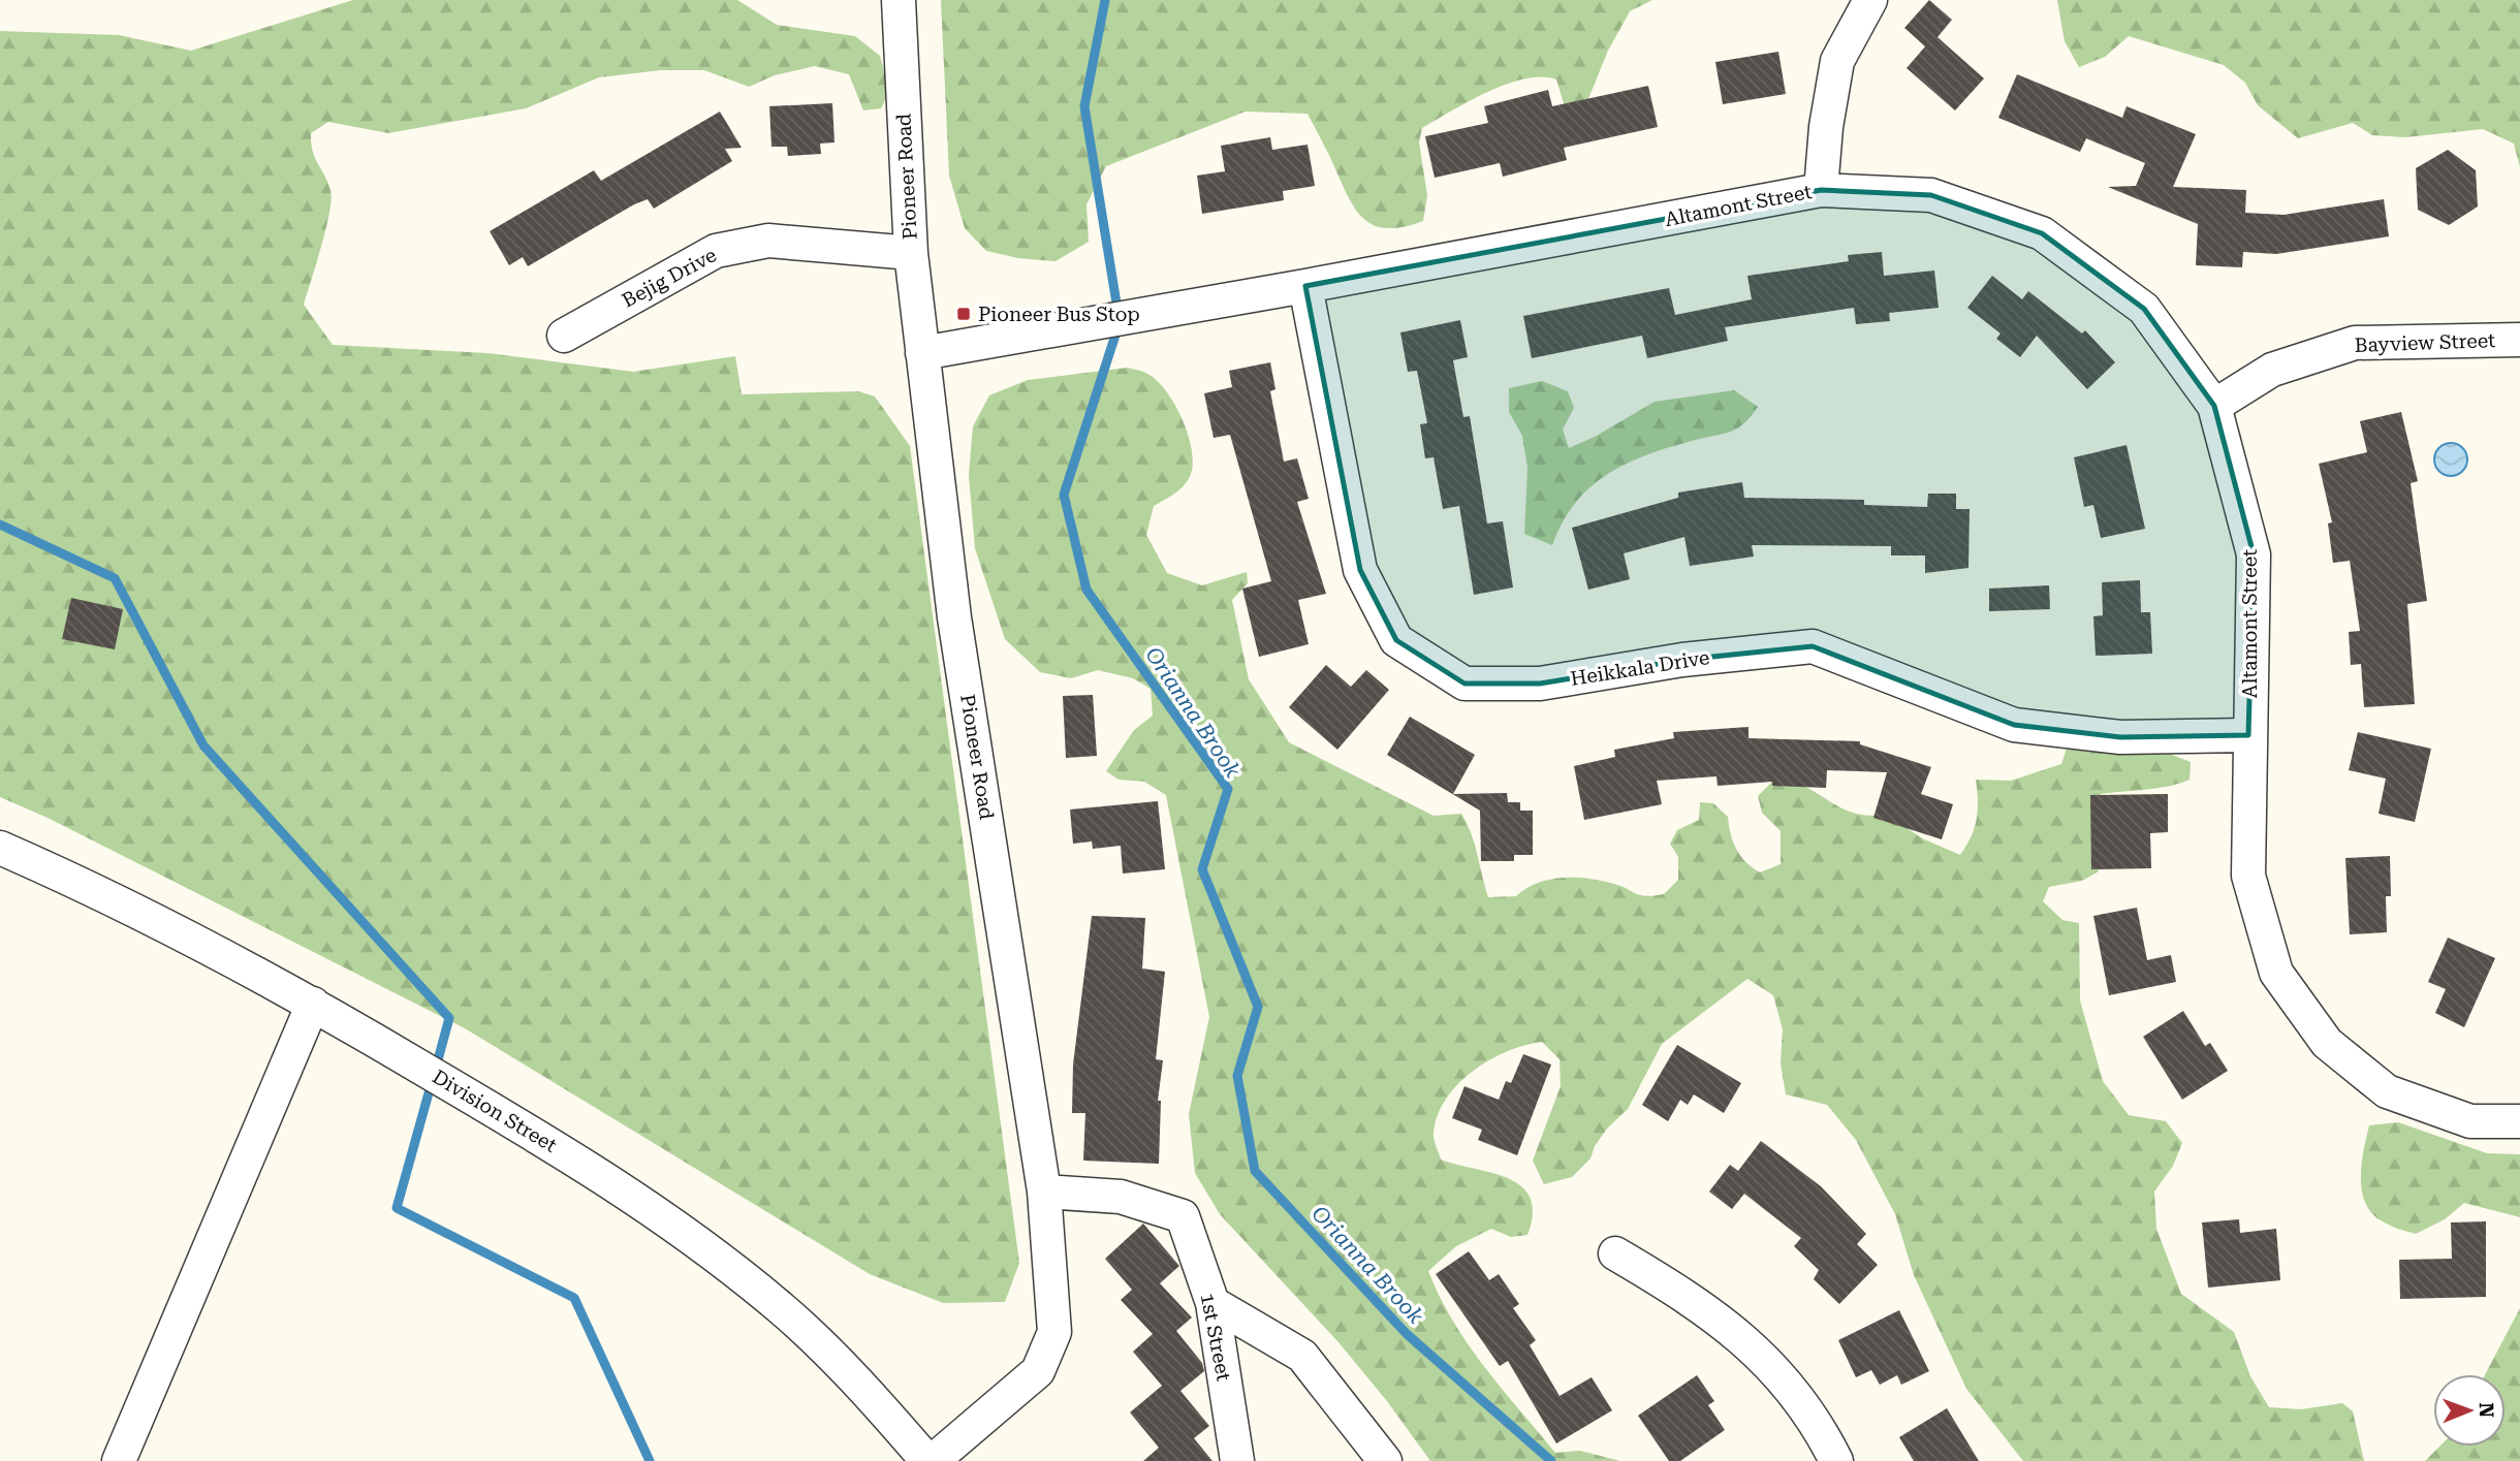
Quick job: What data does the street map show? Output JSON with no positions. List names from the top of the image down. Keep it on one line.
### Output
{"streets":{"street":["Pioneer Road","Altamont Street","Bejig Drive","Bayview Street","Heikkala Drive","Division Street","1st Street"]},"crossings":[["Pioneer Road","Altamont Street"],["Pioneer Road","Bejig Drive"],["Pioneer Road","Division Street"],["Pioneer Road","1st Street"],["Altamont Street","Bayview Street"],["Altamont Street","Heikkala Drive"]],"water":["Orianna Brook"],"places":{"transit":["Pioneer Bus Stop"]},"north":"right"}
